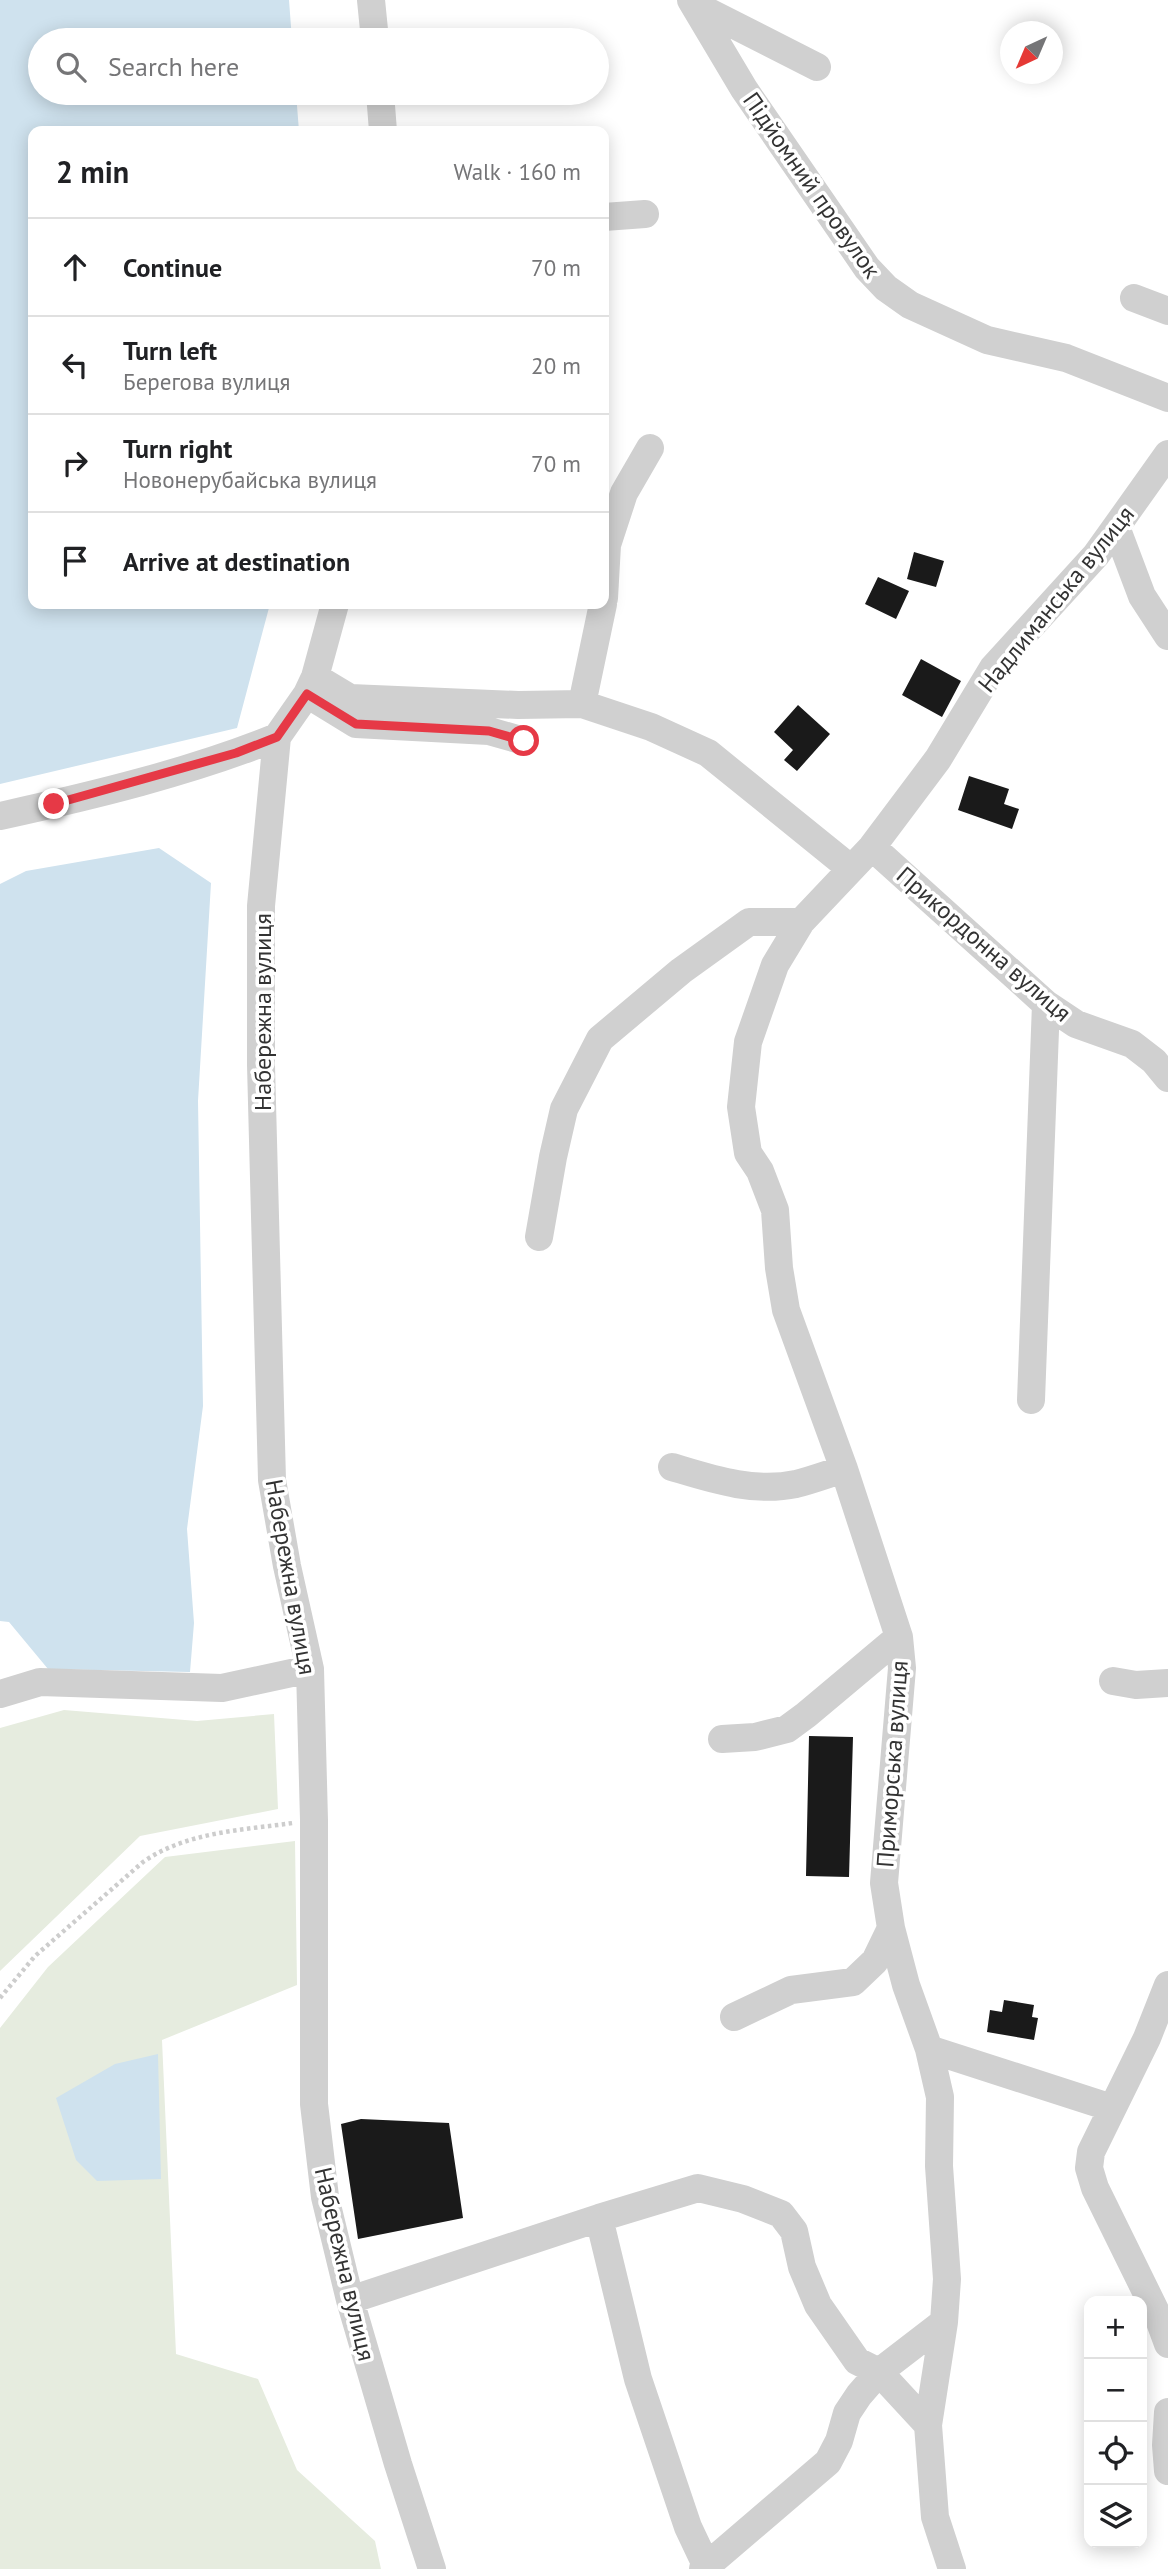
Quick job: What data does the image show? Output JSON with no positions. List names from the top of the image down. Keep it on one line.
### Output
{"streets":{"street":["Підйомний провулок","Надлиманська вулиця","Прикордонна вулиця","Набережна вулиця","Приморська вулиця"]},"crossings":[["Надлиманська вулиця","Прикордонна вулиця"],["Надлиманська вулиця","Приморська вулиця"],["Прикордонна вулиця","Приморська вулиця"]],"north":"bottom left","page":{"search":"Search here","heading":["2 min","Walk · 160 m"],"list":[["Continue","70 m"],["Turn left","Берегова вулиця","20 m"],["Turn right","Новонерубайська вулиця","70 m"],"Arrive at destination"],"map_buttons":["+","−"]}}
